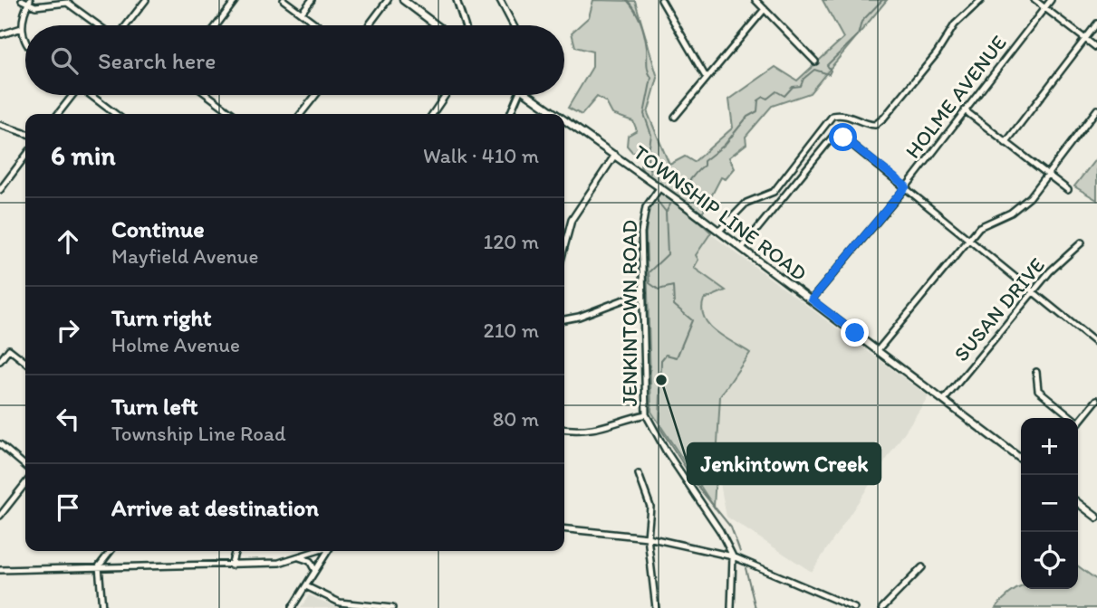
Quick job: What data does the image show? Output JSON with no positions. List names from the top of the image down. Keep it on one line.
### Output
{"streets":{"main road":["TOWNSHIP LINE ROAD"],"street":["HOLME AVENUE","SUSAN DRIVE","JENKINTOWN ROAD"]},"crossings":[["HOLME AVENUE","TOWNSHIP LINE ROAD"],["TOWNSHIP LINE ROAD","SUSAN DRIVE"],["TOWNSHIP LINE ROAD","JENKINTOWN ROAD"]],"places":["Jenkintown Creek"],"page":{"search":"Search here","heading":["6 min","Walk · 410 m"],"list":[["Continue","Mayfield Avenue","120 m"],["Turn right","Holme Avenue","210 m"],["Turn left","Township Line Road","80 m"],"Arrive at destination"],"map_buttons":["+","−"]}}
